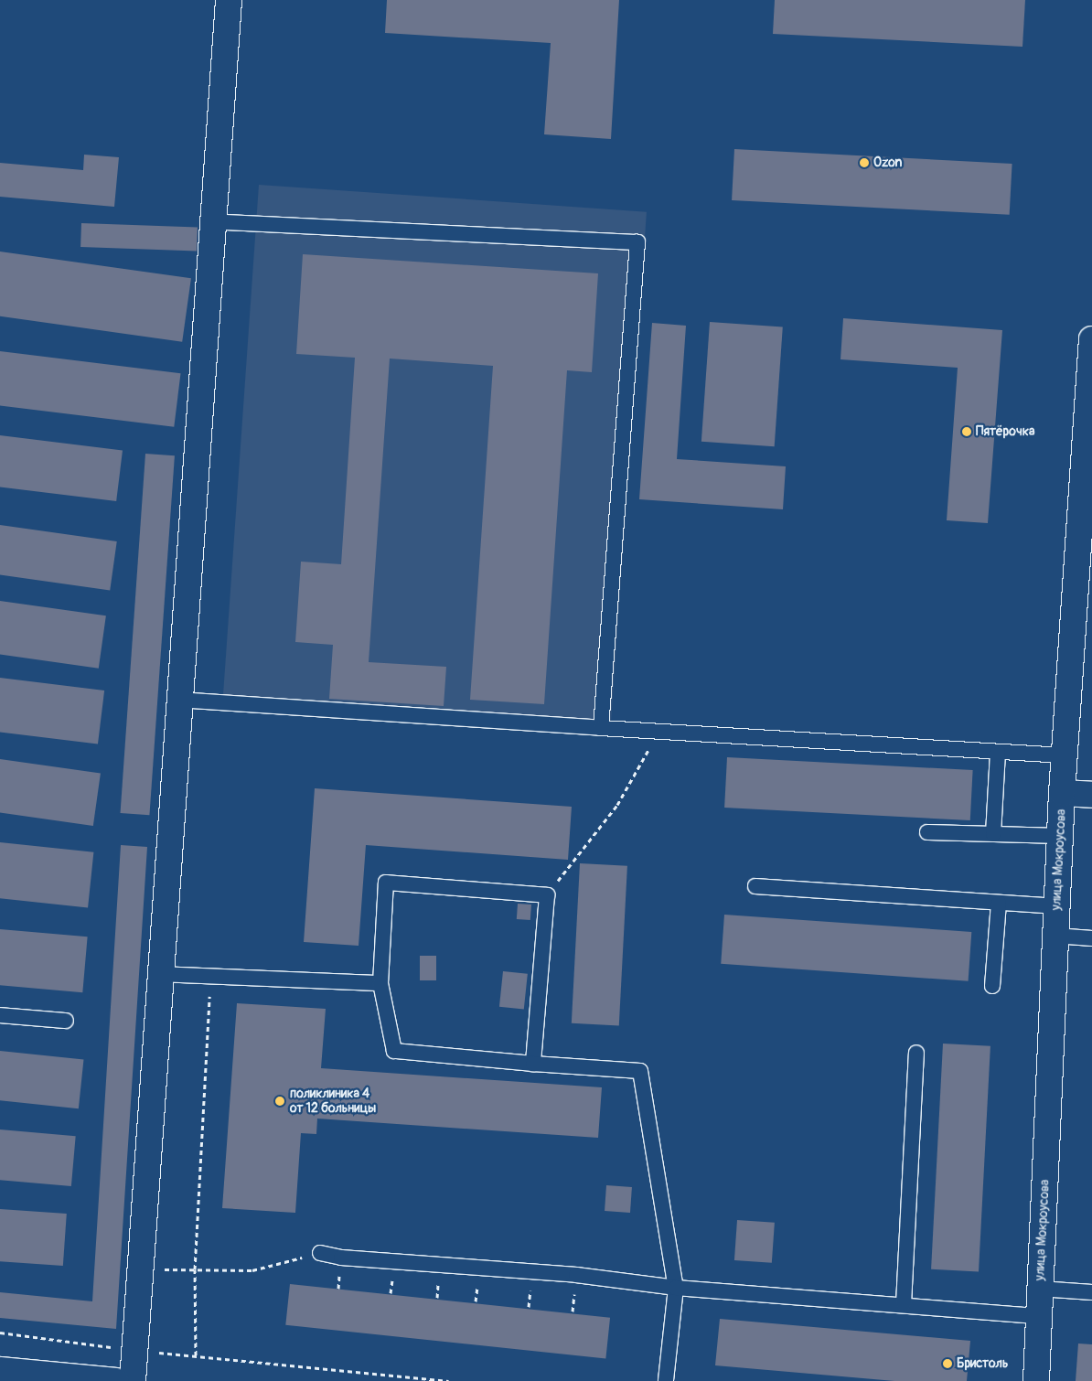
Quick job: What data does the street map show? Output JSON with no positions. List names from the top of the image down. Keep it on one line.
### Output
{"streets":{"street":["улица Мокроусова"]},"places":["Ozon","Пятёрочка","поликлиника 4 от 12 больницы","Бристоль"]}
